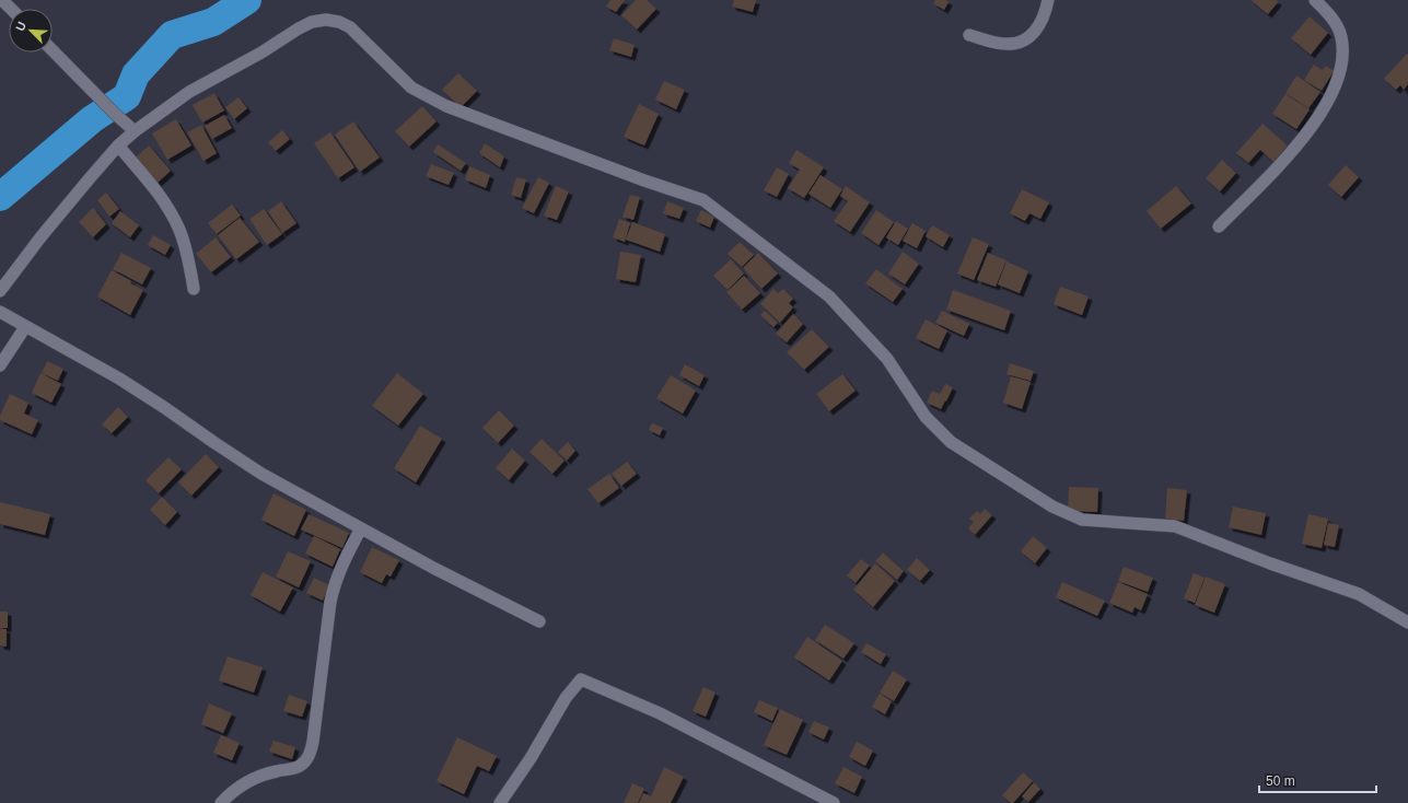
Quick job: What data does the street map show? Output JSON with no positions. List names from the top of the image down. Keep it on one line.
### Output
{"scale_bar":"50 m","north":"top left"}
